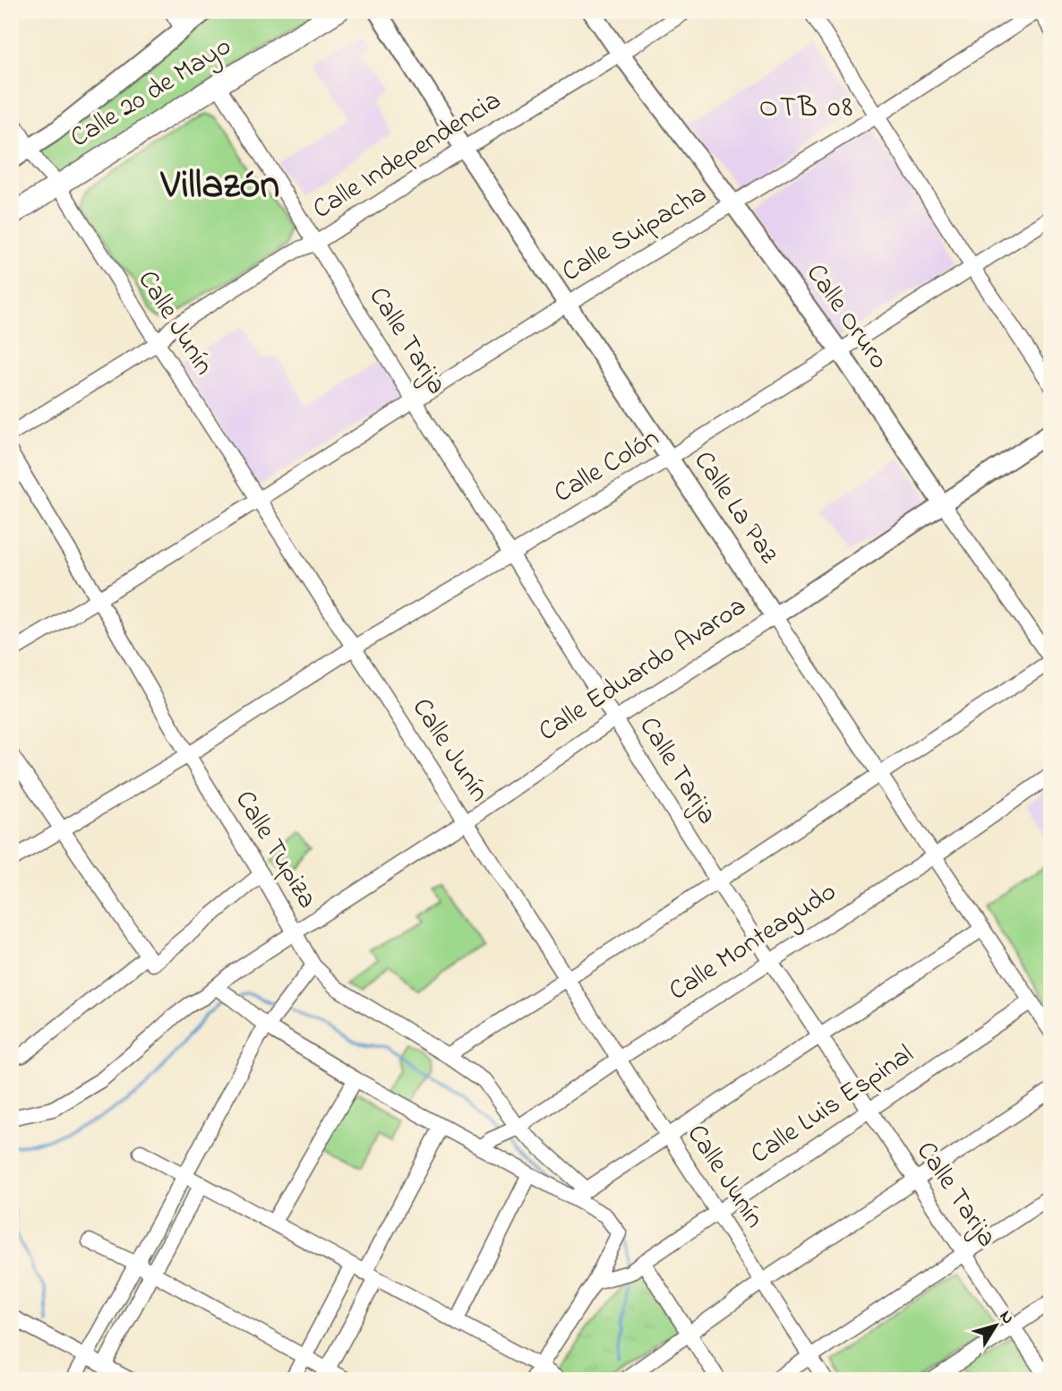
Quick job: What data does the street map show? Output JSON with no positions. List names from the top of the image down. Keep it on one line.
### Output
{"streets":{"highway":["Calle 20 de Mayo"],"main road":["Calle Oruro","Calle La Paz","Calle Eduardo Avaroa"],"street":["Calle Independencia","Calle Suipacha","Calle Junín","Calle Tarija","Calle Colón","Calle Tupiza","Calle Monteagudo","Calle Luis Espinal"]},"crossings":[["Calle 20 de Mayo","Calle Junín"],["Calle 20 de Mayo","Calle Tarija"],["Calle Independencia","Calle Oruro"],["Calle Independencia","Calle Junín"],["Calle Independencia","Calle Tarija"],["Calle Independencia","Calle La Paz"],["Calle Suipacha","Calle Oruro"],["Calle Suipacha","Calle Junín"],["Calle Suipacha","Calle Tarija"],["Calle Suipacha","Calle La Paz"],["Calle Suipacha","Calle Tupiza"],["Calle Oruro","Calle Colón"],["Calle Oruro","Calle Eduardo Avaroa"],["Calle Junín","Calle Colón"],["Calle Junín","Calle Eduardo Avaroa"],["Calle Junín","Calle Monteagudo"],["Calle Junín","Calle Luis Espinal"],["Calle Tarija","Calle Colón"],["Calle Tarija","Calle Eduardo Avaroa"],["Calle Tarija","Calle Monteagudo"],["Calle Tarija","Calle Luis Espinal"],["Calle Colón","Calle La Paz"],["Calle Colón","Calle Tupiza"],["Calle La Paz","Calle Eduardo Avaroa"],["Calle La Paz","Calle Monteagudo"],["Calle La Paz","Calle Luis Espinal"],["Calle Eduardo Avaroa","Calle Tupiza"],["Calle Tupiza","Calle Monteagudo"]],"districts":["OTB 08","Villazón"],"north":"top right"}
